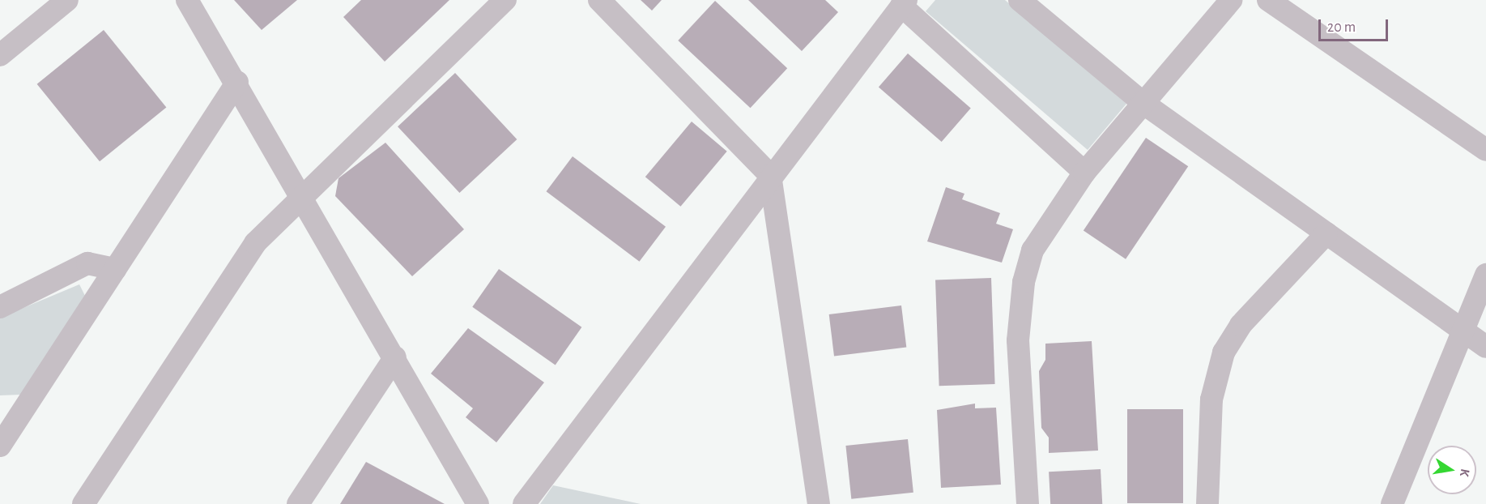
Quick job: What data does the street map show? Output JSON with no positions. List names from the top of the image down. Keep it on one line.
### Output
{"scale_bar":"20 m","north":"right"}
